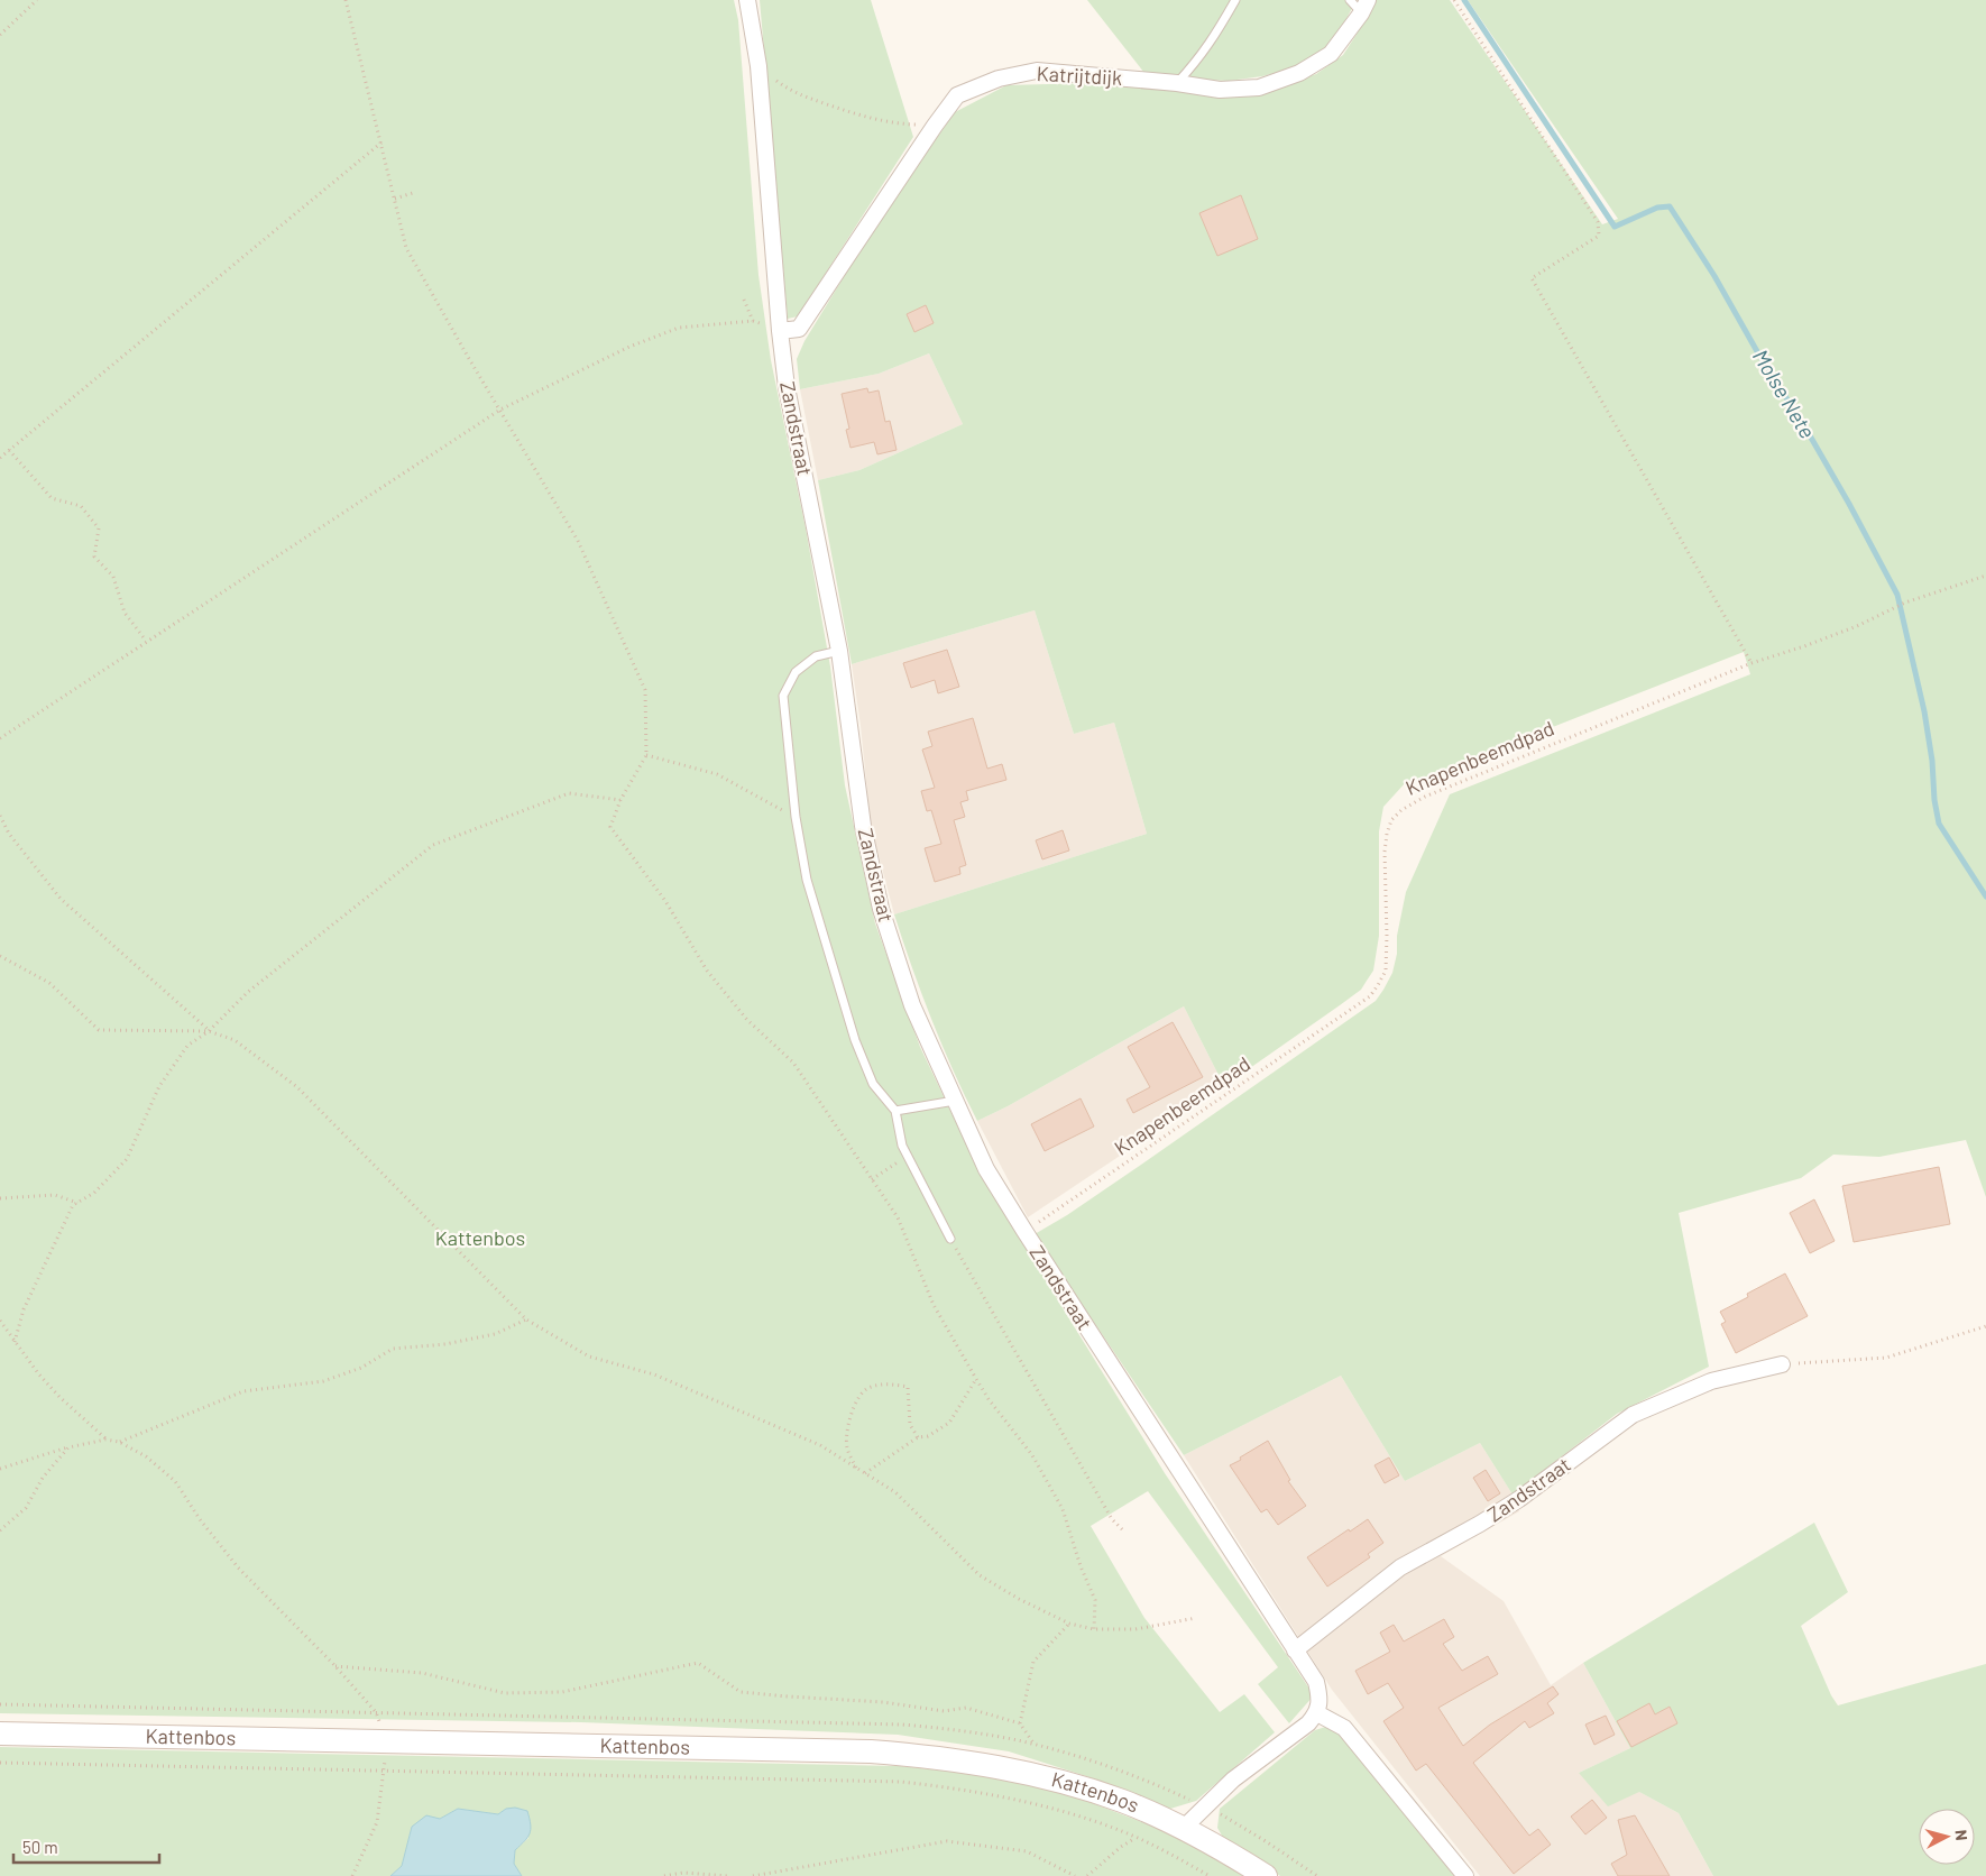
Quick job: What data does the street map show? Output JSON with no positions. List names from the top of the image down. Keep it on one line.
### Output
{"streets":{"main road":["Kattenbos"],"street":["Katrijtdijk","Zandstraat"],"path":["Knapenbeemdpad"]},"crossings":[["Katrijtdijk","Zandstraat"],["Zandstraat","Knapenbeemdpad"]],"water":["Molse Nete"],"parks":["Kattenbos"],"scale_bar":"50 m","north":"right"}
